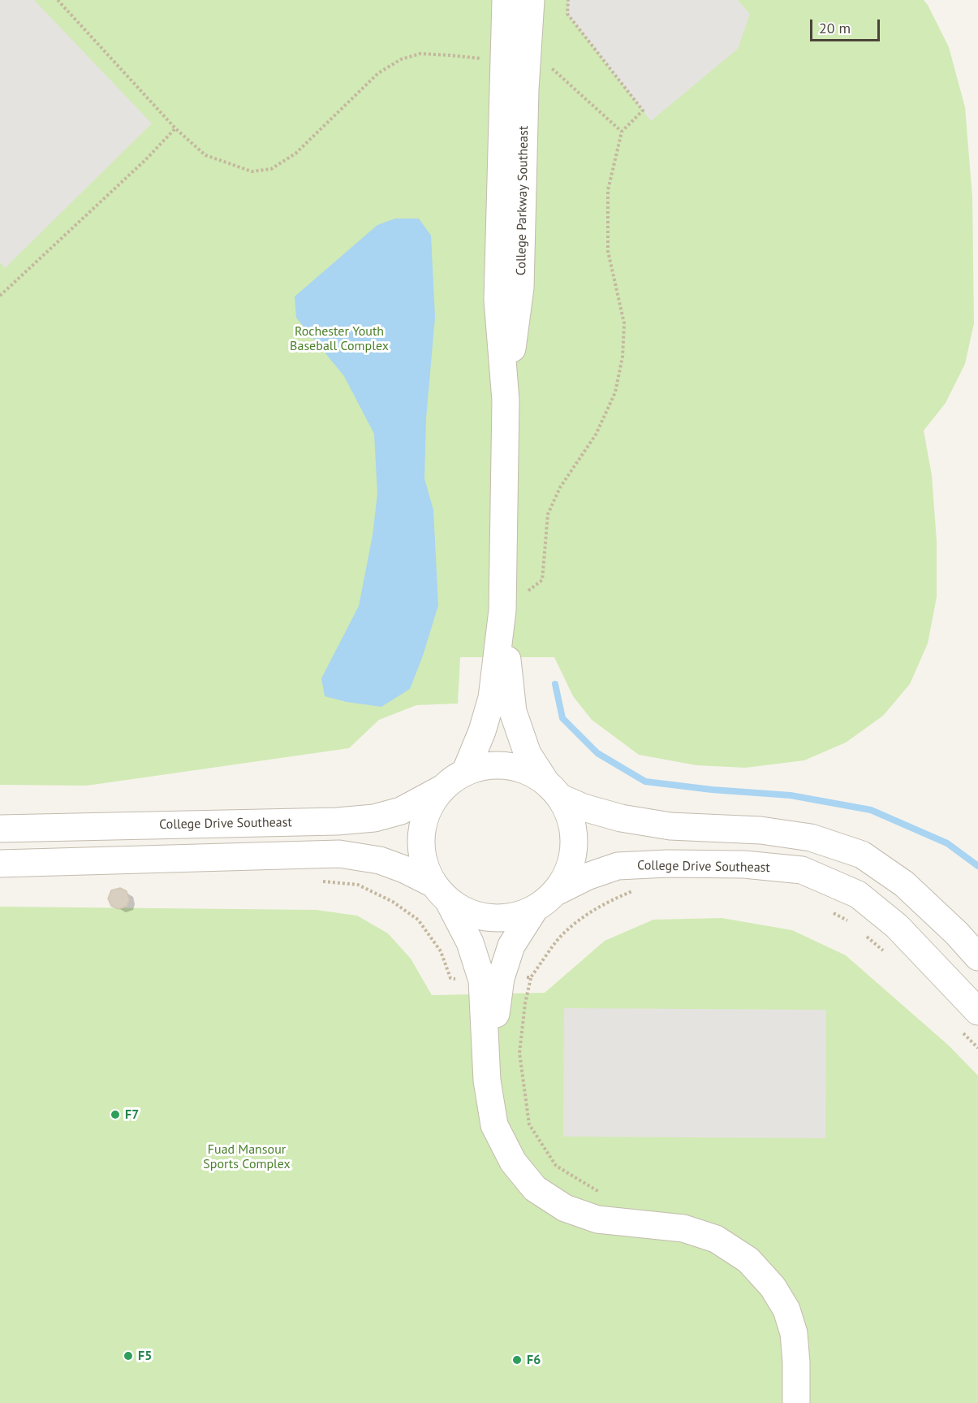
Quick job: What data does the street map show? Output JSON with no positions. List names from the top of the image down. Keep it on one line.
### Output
{"streets":{"street":["College Parkway Southeast","College Drive Southeast"]},"crossings":[["College Parkway Southeast","College Drive Southeast"]],"parks":["Rochester Youth Baseball Complex","Fuad Mansour Sports Complex"],"places":["F7","F5","F6"],"scale_bar":"20 m"}
